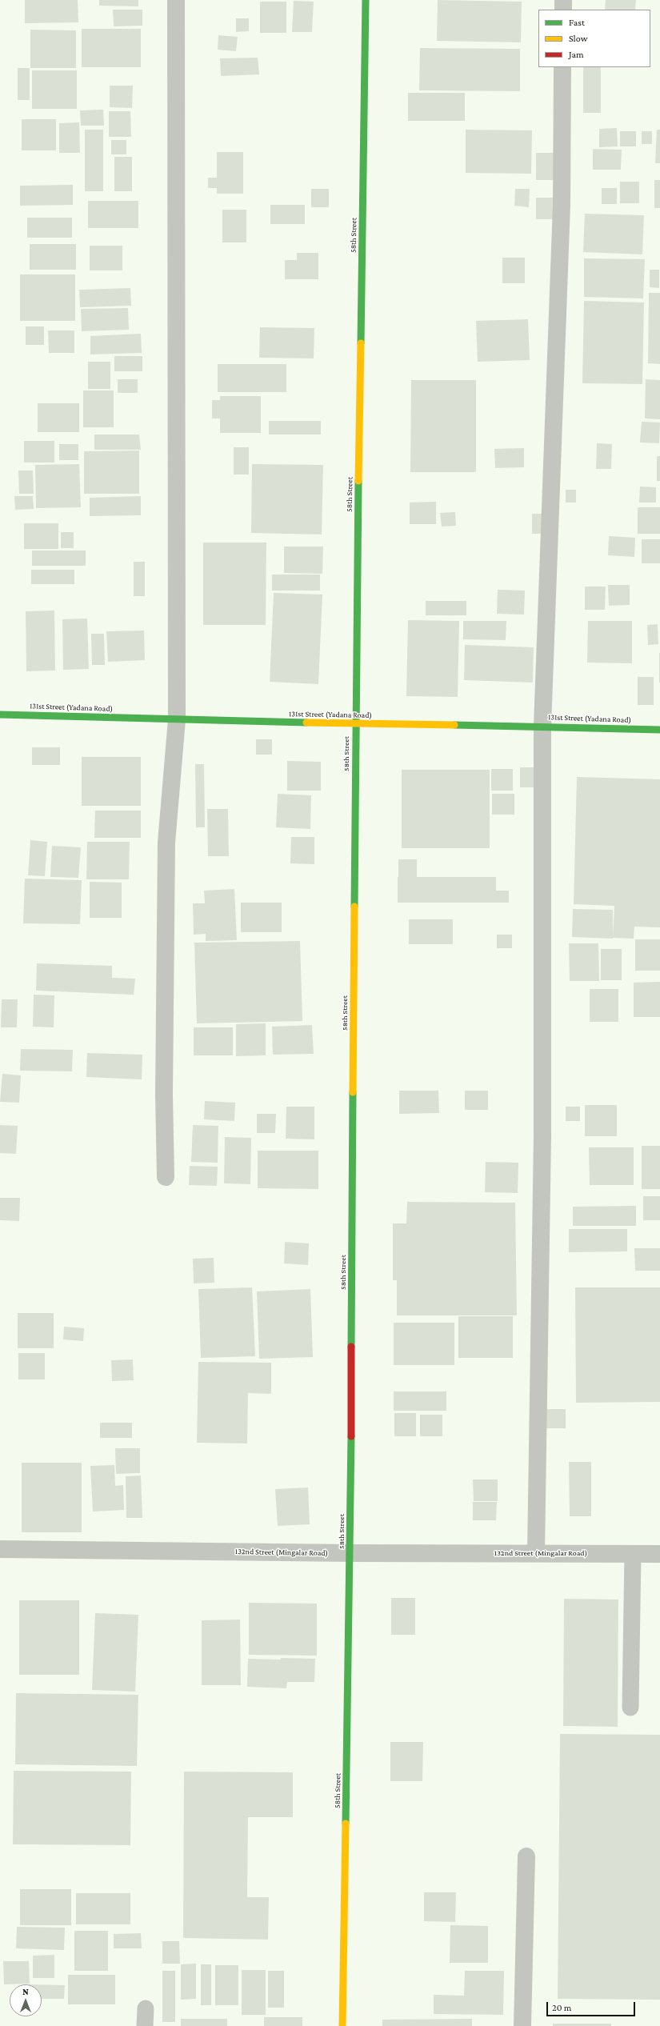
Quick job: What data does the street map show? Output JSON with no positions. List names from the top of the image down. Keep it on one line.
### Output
{"streets":{"main road":["58th Street","131st Street (Yadana Road)"],"street":["132nd Street (Mingalar Road)"]},"crossings":[["58th Street","131st Street (Yadana Road)"],["58th Street","132nd Street (Mingalar Road)"]],"legend":["Fast","Slow","Jam"],"scale_bar":"20 m","north":"top"}
